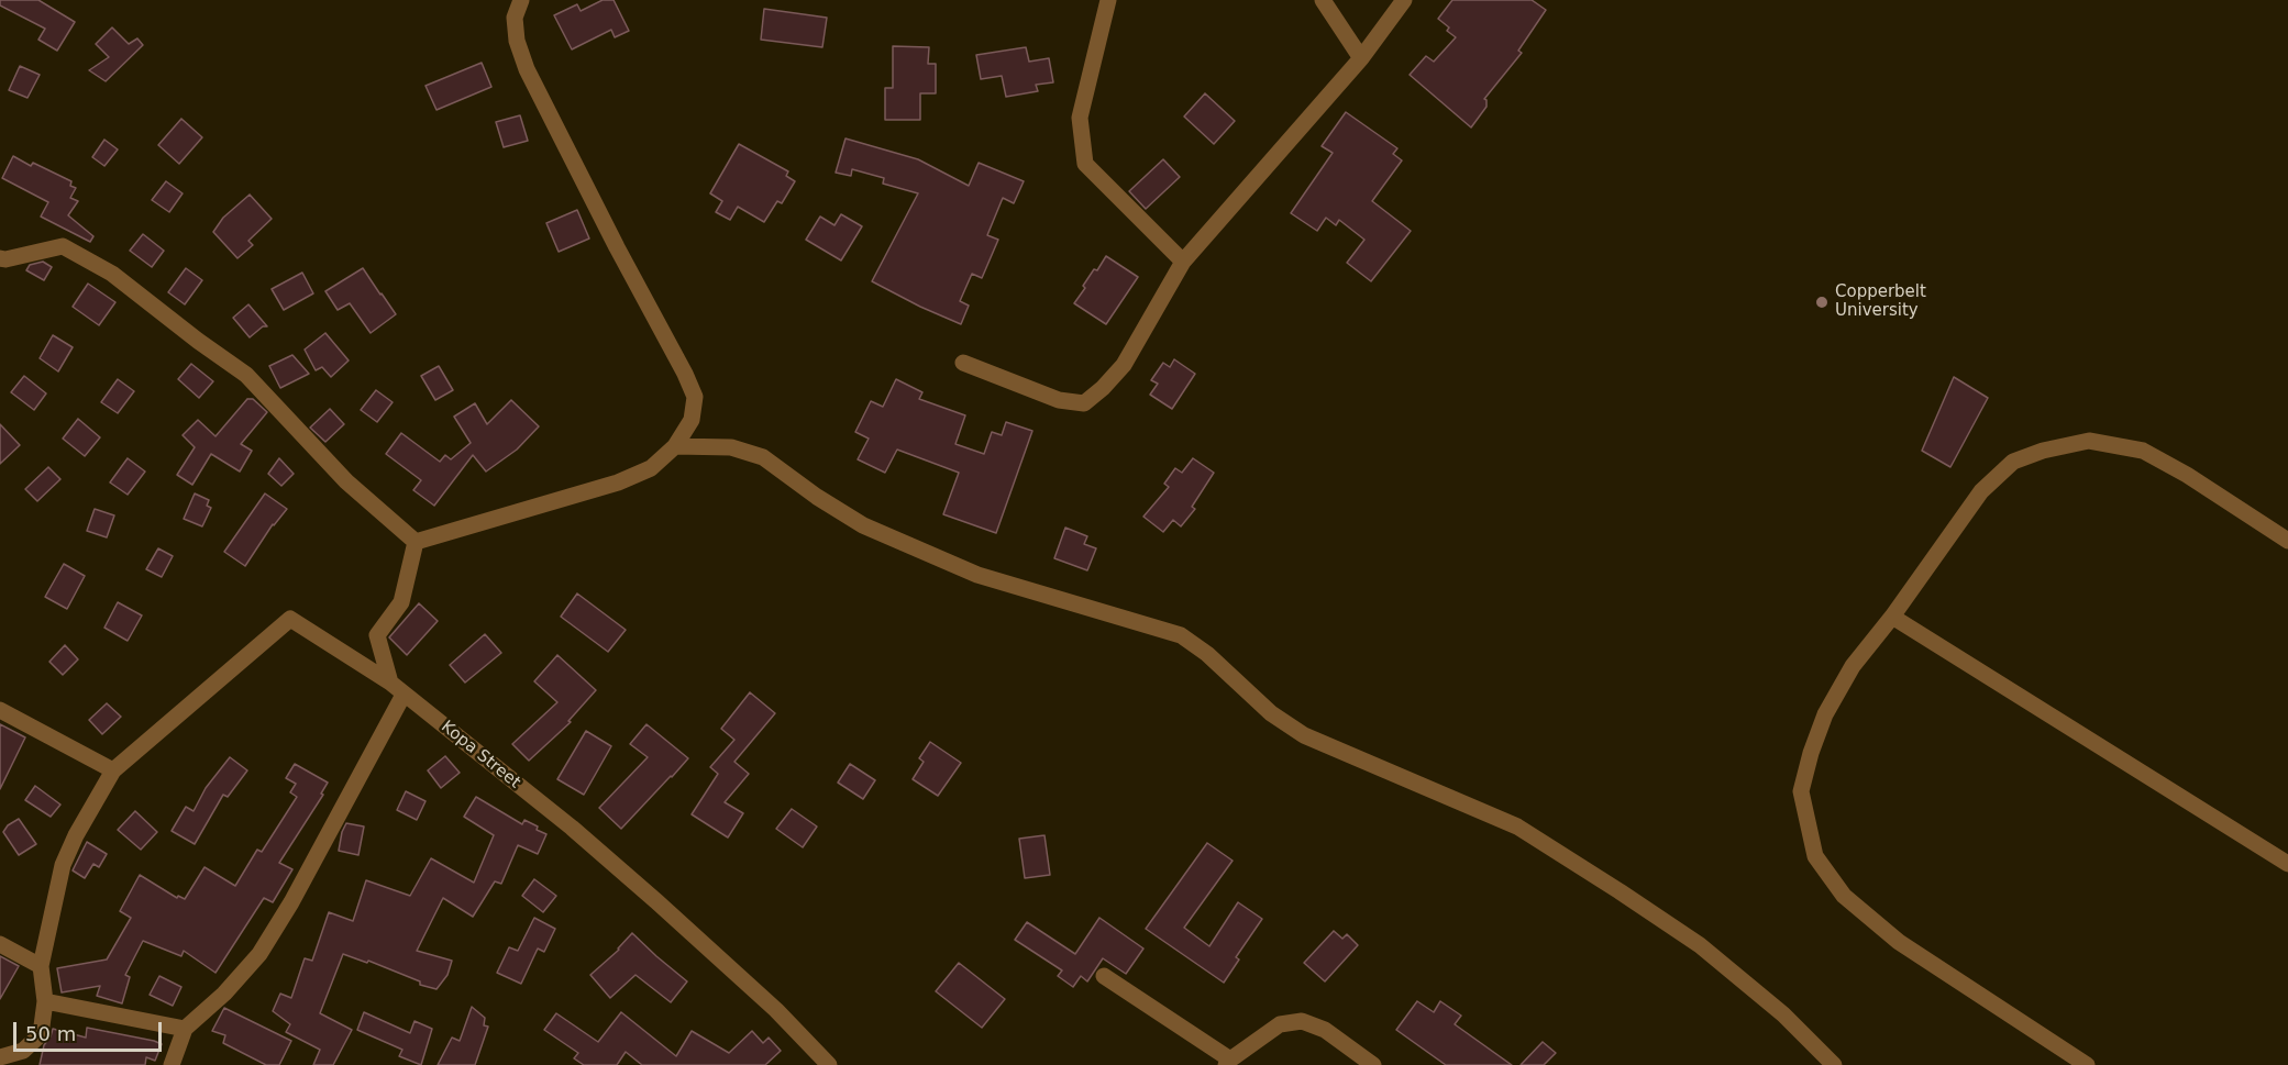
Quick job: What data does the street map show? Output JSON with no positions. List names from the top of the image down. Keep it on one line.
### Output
{"streets":{"street":["Kopa Street"]},"places":["Copperbelt University"],"scale_bar":"50 m"}
